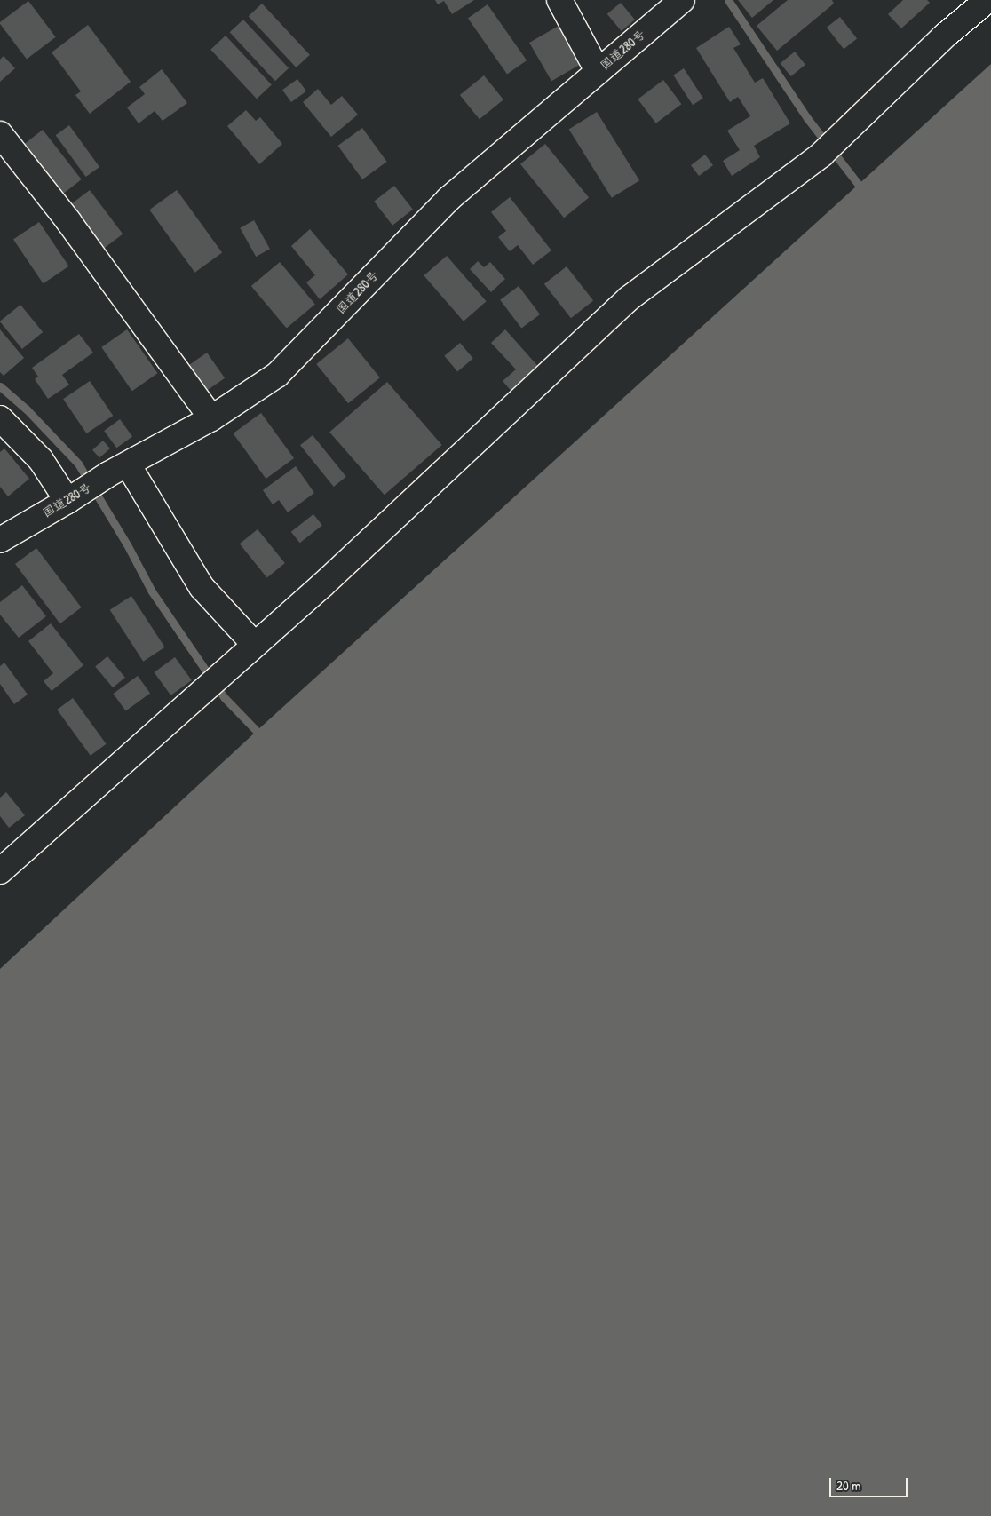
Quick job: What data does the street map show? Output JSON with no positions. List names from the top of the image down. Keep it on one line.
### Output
{"streets":{"main road":["国道280号"]},"scale_bar":"20 m"}
